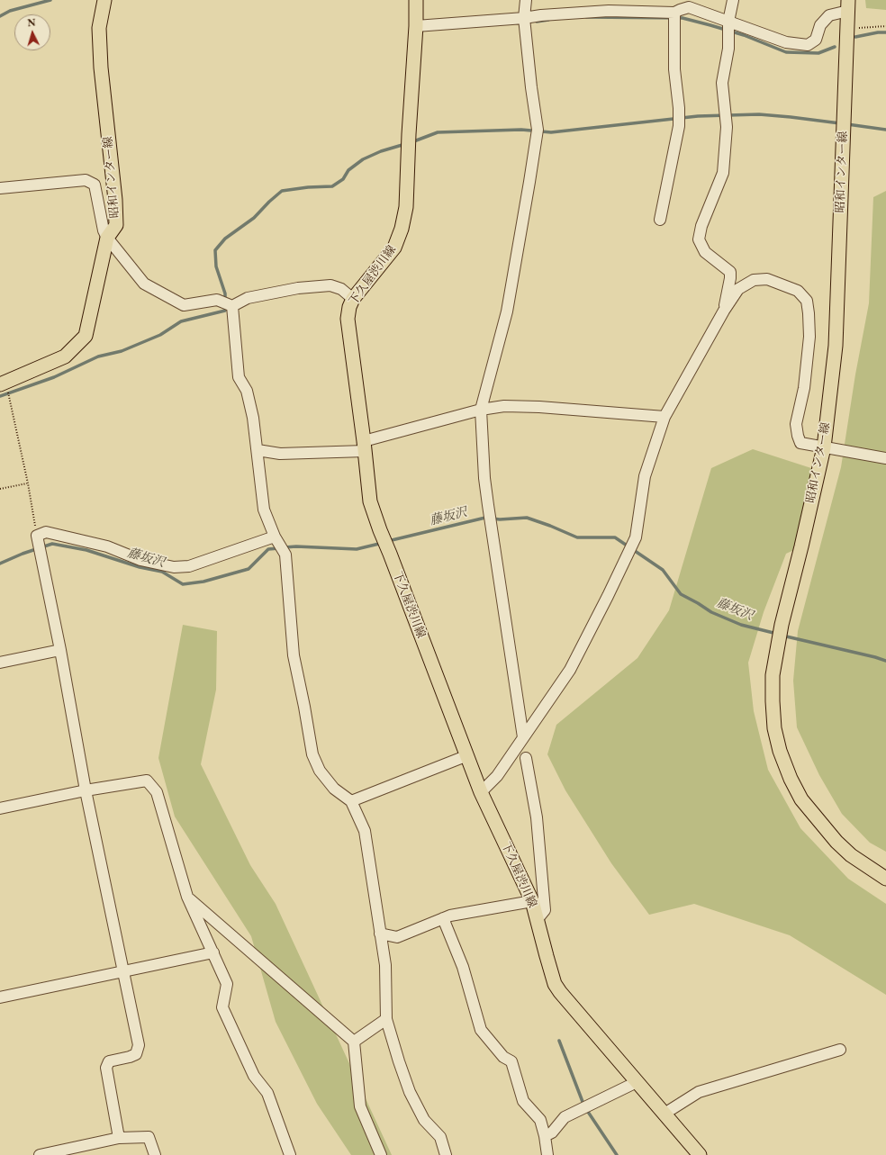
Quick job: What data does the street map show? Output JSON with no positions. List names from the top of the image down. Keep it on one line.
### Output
{"streets":{"main road":["昭和インター線","下久屋渋川線"]},"water":["藤坂沢"],"north":"top"}
